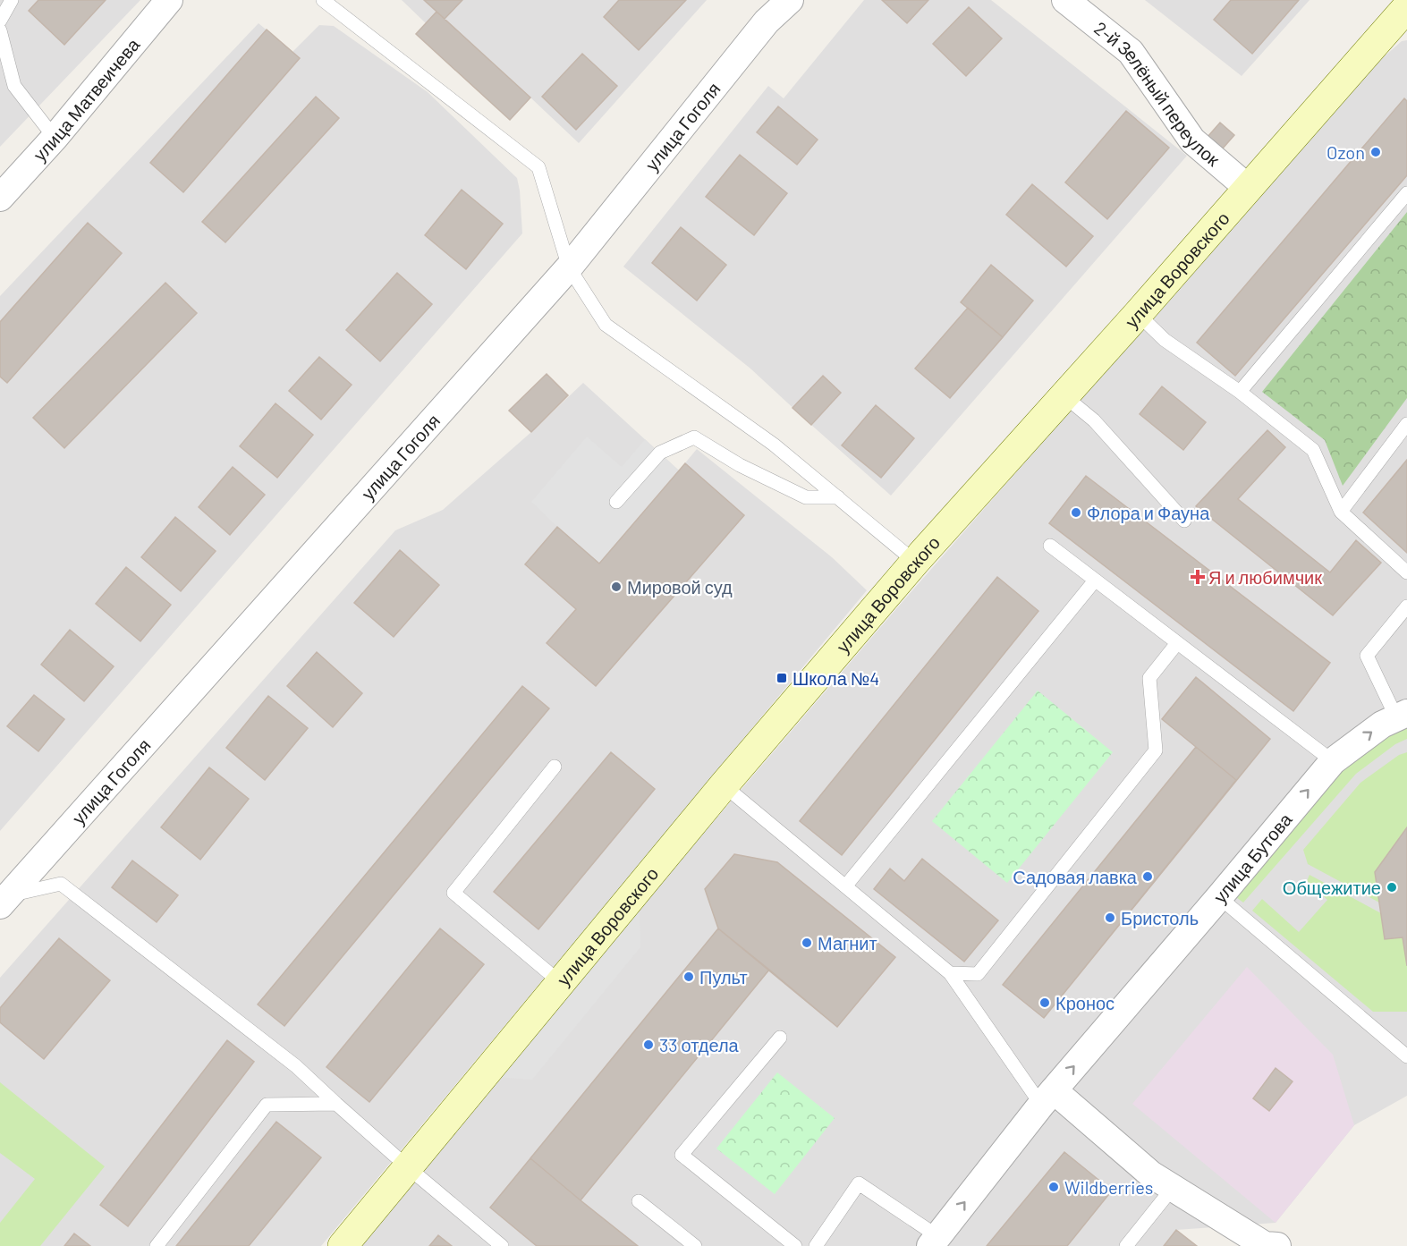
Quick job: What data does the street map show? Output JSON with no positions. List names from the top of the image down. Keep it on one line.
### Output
{"streets":{"street":["2-й Зелёный переулок","улица Матвеичева","улица Гоголя","улица Воровского","улица Бутова"]},"crossings":[["2-й Зелёный переулок","улица Воровского"]],"one_way":["улица Бутова"],"places":{"other":["Ozon","Флора и Фауна","Мировой суд","Садовая лавка","Общежитие","Бристоль","Магнит","Пульт","Кронос","33 отдела","Wildberries"],"health":["Я и любимчик"],"transit":["Школа №4"]}}
